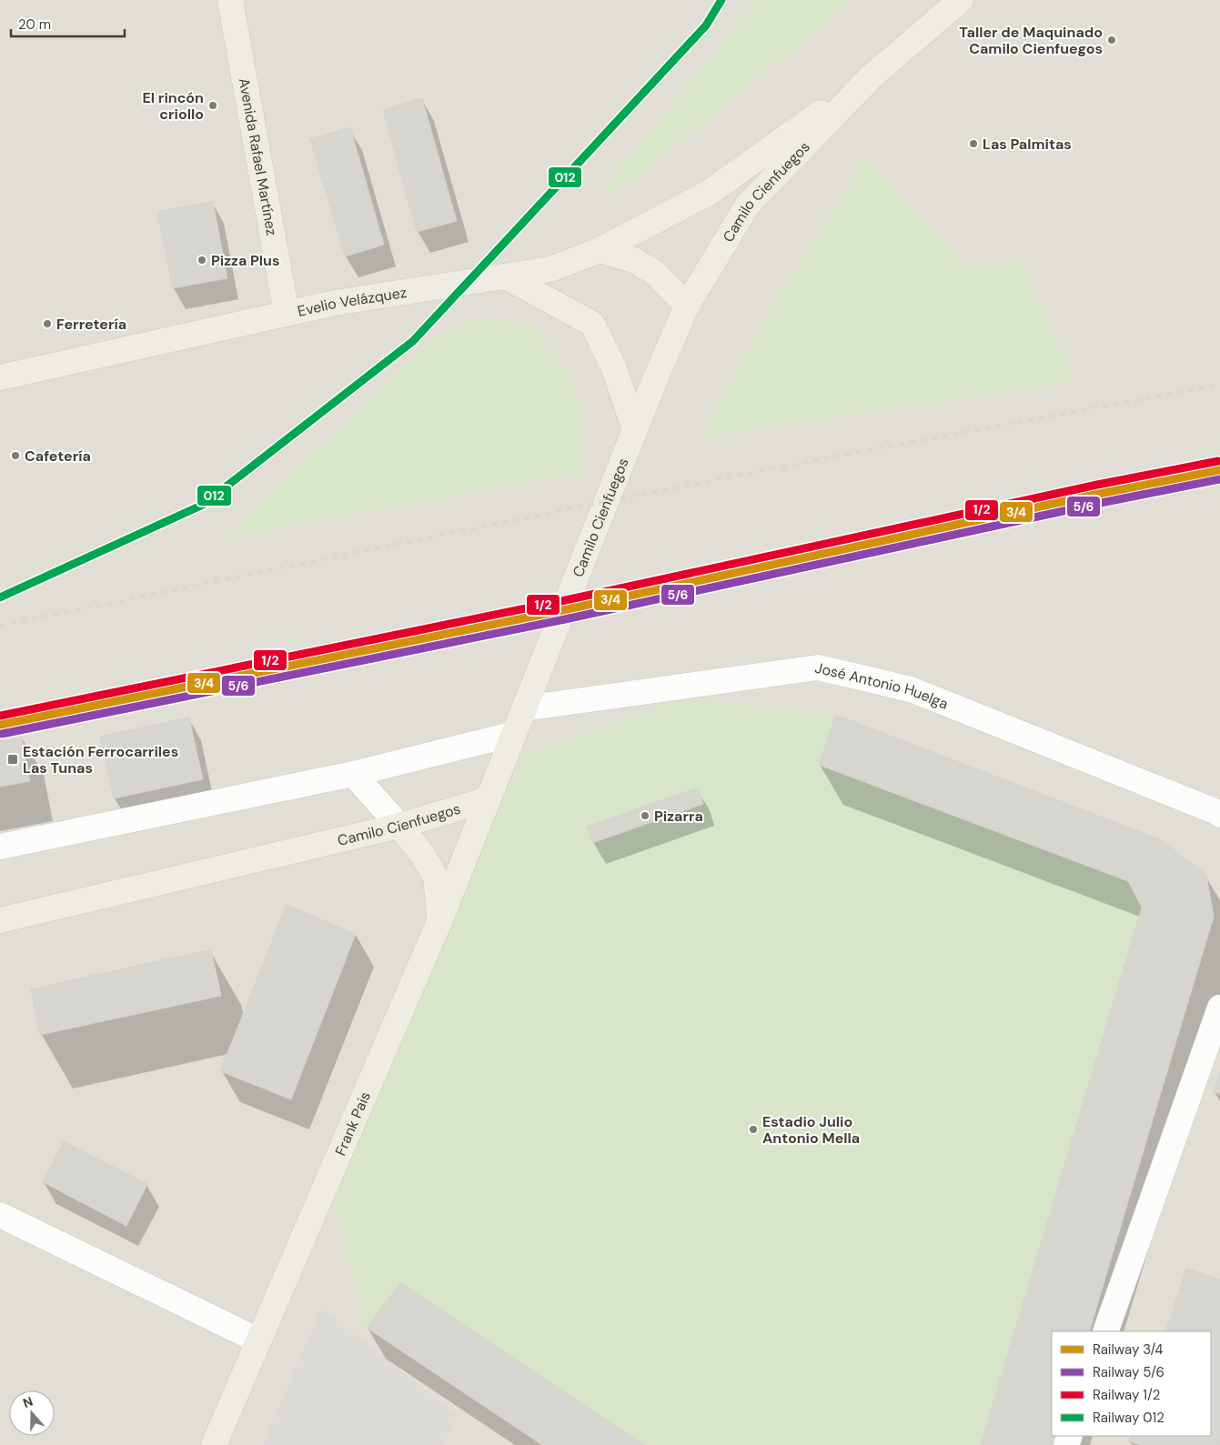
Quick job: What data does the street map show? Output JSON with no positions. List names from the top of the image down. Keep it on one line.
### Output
{"streets":{"main road":["Avenida Rafael Martínez","Camilo Cienfuegos","Evelio Velázquez","Frank Pais"],"street":["José Antonio Huelga"]},"crossings":[["Avenida Rafael Martínez","Evelio Velázquez"],["Camilo Cienfuegos","Evelio Velázquez"],["Camilo Cienfuegos","José Antonio Huelga"],["Camilo Cienfuegos","Frank Pais"]],"places":{"other":["Taller de Maquinado Camilo Cienfuegos","El rincón criollo","Las Palmitas","Pizza Plus","Ferretería","Cafetería","Pizarra","Estadio Julio Antonio Mella"],"transit":["Estación Ferrocarriles Las Tunas"]},"lines":["rail line 012","rail line 1/2","rail line 3/4","rail line 5/6"],"legend":["Railway 3/4","Railway 5/6","Railway 1/2","Railway 012"],"scale_bar":"20 m","north":"top"}
